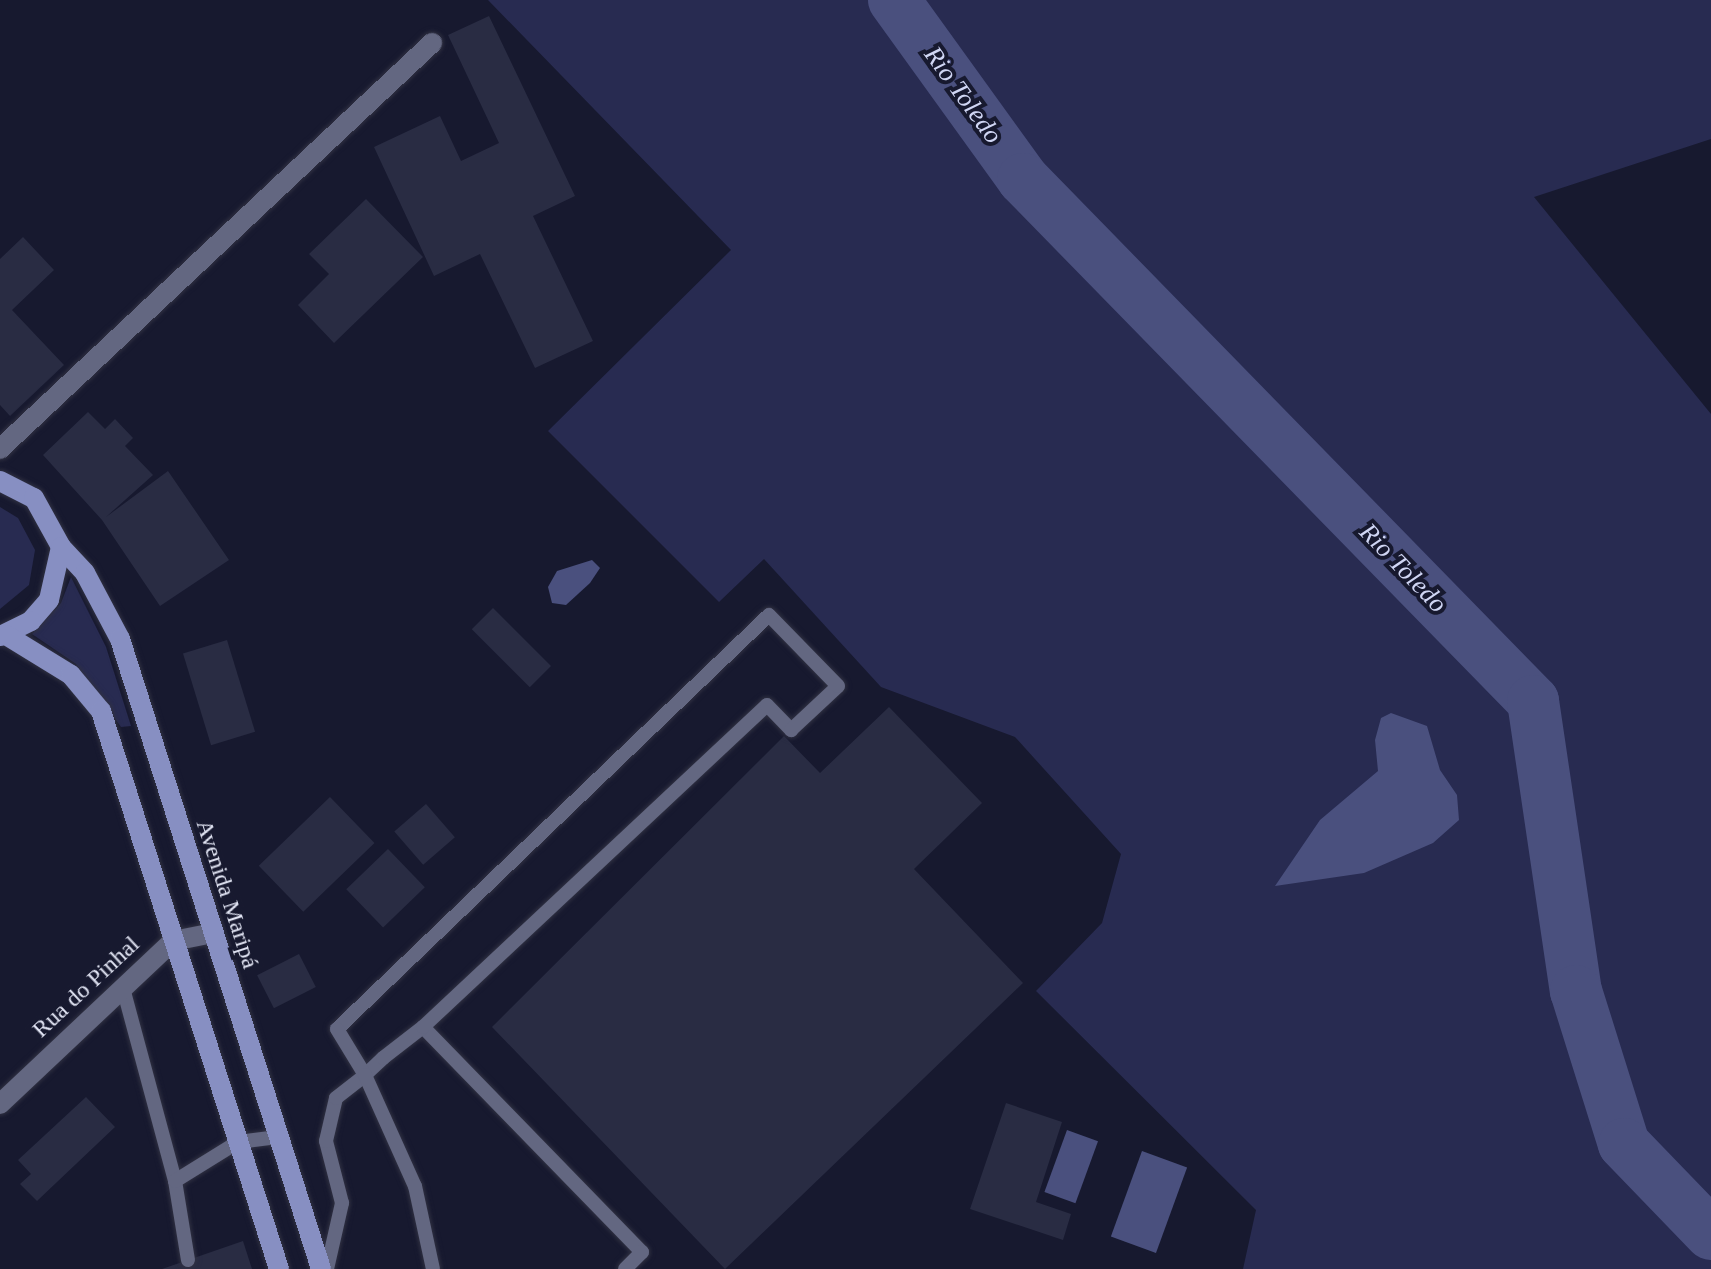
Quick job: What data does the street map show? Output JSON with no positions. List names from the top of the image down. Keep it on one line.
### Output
{"streets":{"main road":["Avenida Maripá"],"street":["Rua do Pinhal"]},"water":["Rio Toledo"]}
